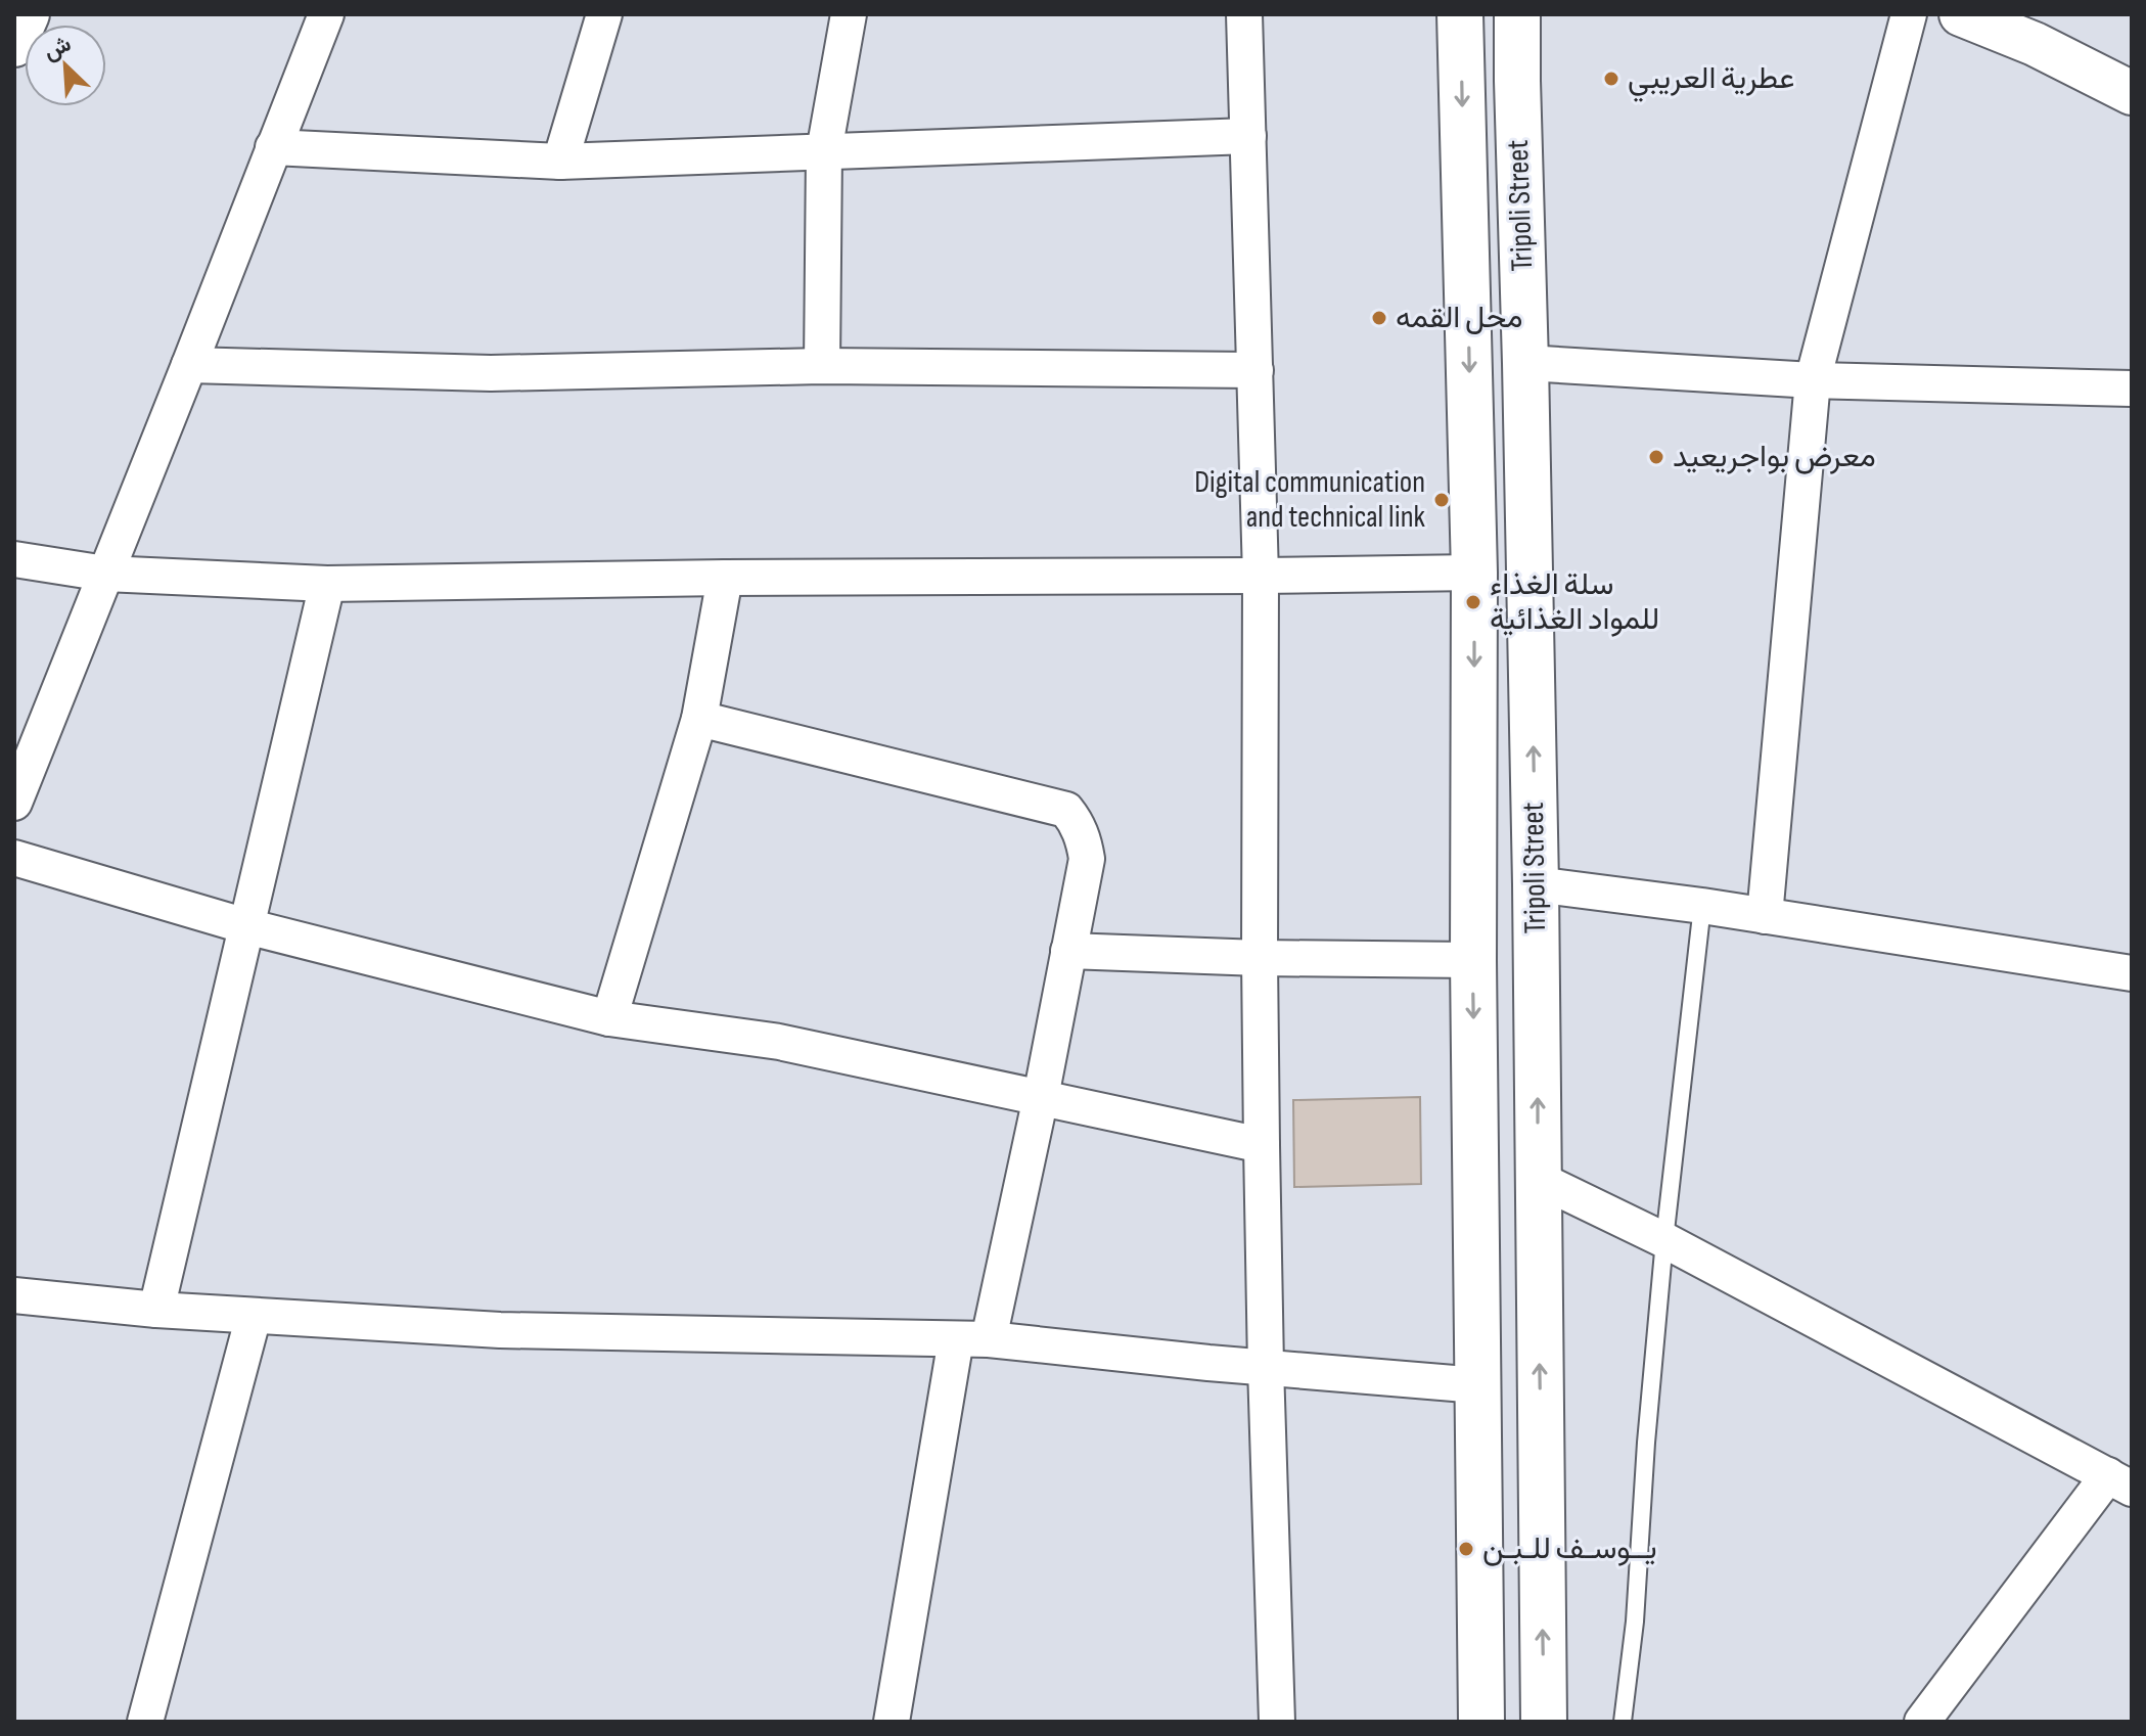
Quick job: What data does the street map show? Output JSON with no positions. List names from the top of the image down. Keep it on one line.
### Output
{"streets":{"main road":["Tripoli Street"]},"places":["عطرية العريبي","محل القمه","معرض بواجريعيد","Digital communication and technical link","سلة الغذاء للمواد الغذائية","يــوسـف للـبـن"],"north":"top left"}
